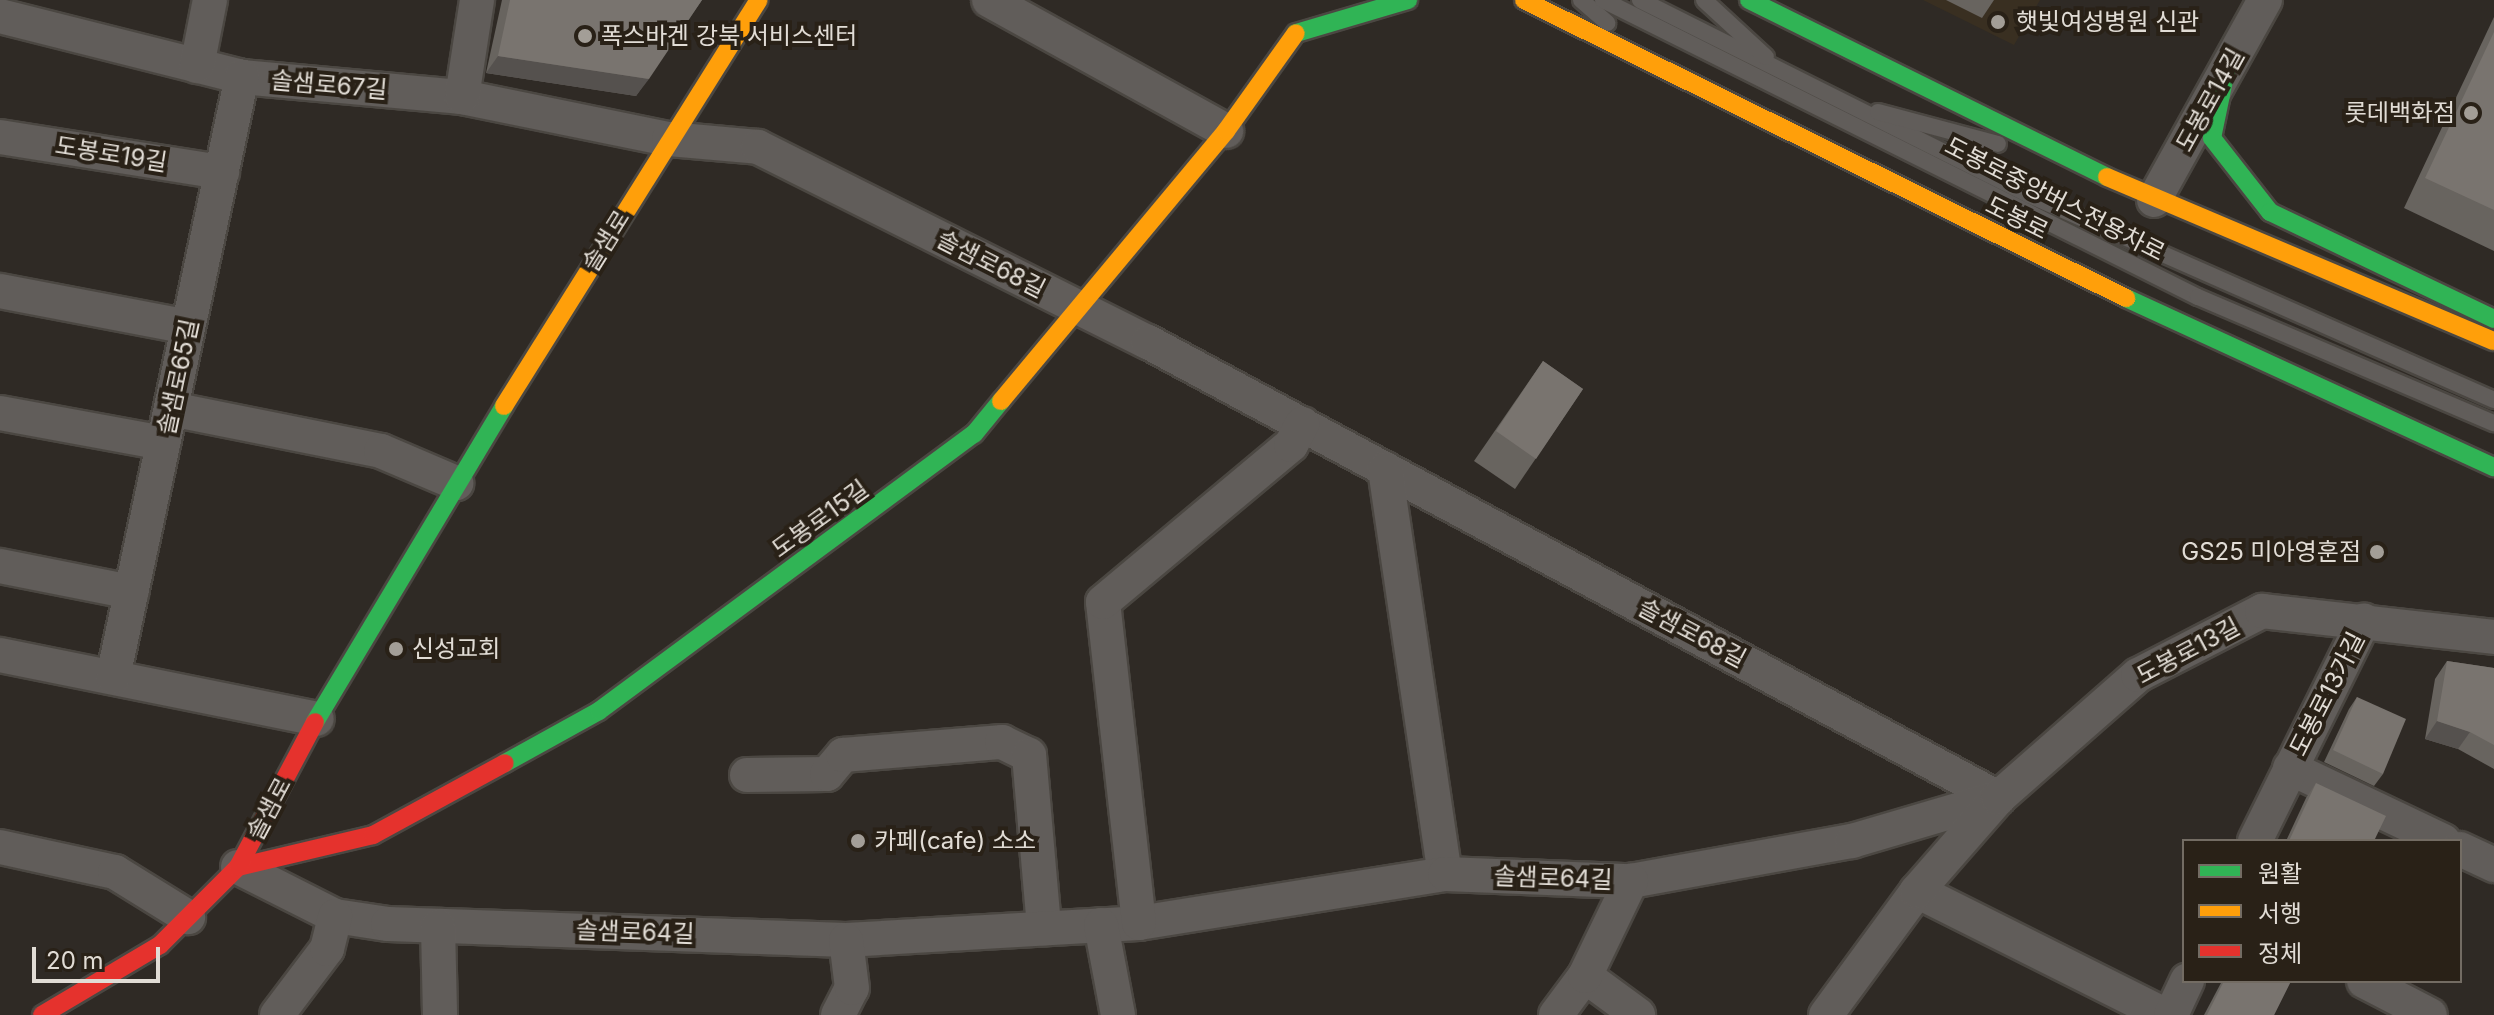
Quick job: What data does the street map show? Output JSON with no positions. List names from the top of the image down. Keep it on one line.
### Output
{"streets":{"main road":["도봉로","솔샘로","도봉로15길"],"street":["솔샘로67길","도봉로14길","도봉로19길","솔샘로68길","솔샘로65길","도봉로13길","도봉로13가길","솔샘로64길"],"lane":["도봉로중앙버스전용차로"]},"crossings":[["솔샘로67길","솔샘로"],["솔샘로67길","솔샘로68길"],["솔샘로67길","솔샘로65길"],["도봉로19길","솔샘로65길"],["솔샘로","솔샘로68길"],["솔샘로","도봉로15길"],["솔샘로","솔샘로64길"],["솔샘로68길","도봉로15길"],["솔샘로68길","도봉로13길"],["솔샘로68길","솔샘로64길"],["도봉로15길","솔샘로64길"],["도봉로13길","도봉로13가길"],["도봉로13길","솔샘로64길"]],"places":["햇빛여성병원 신관","폭스바겐 강북 서비스센터","롯데백화점","GS25 미아영훈점","신성교회","카페(cafe) 소소"],"legend":["원활","서행","정체"],"scale_bar":"20 m"}
